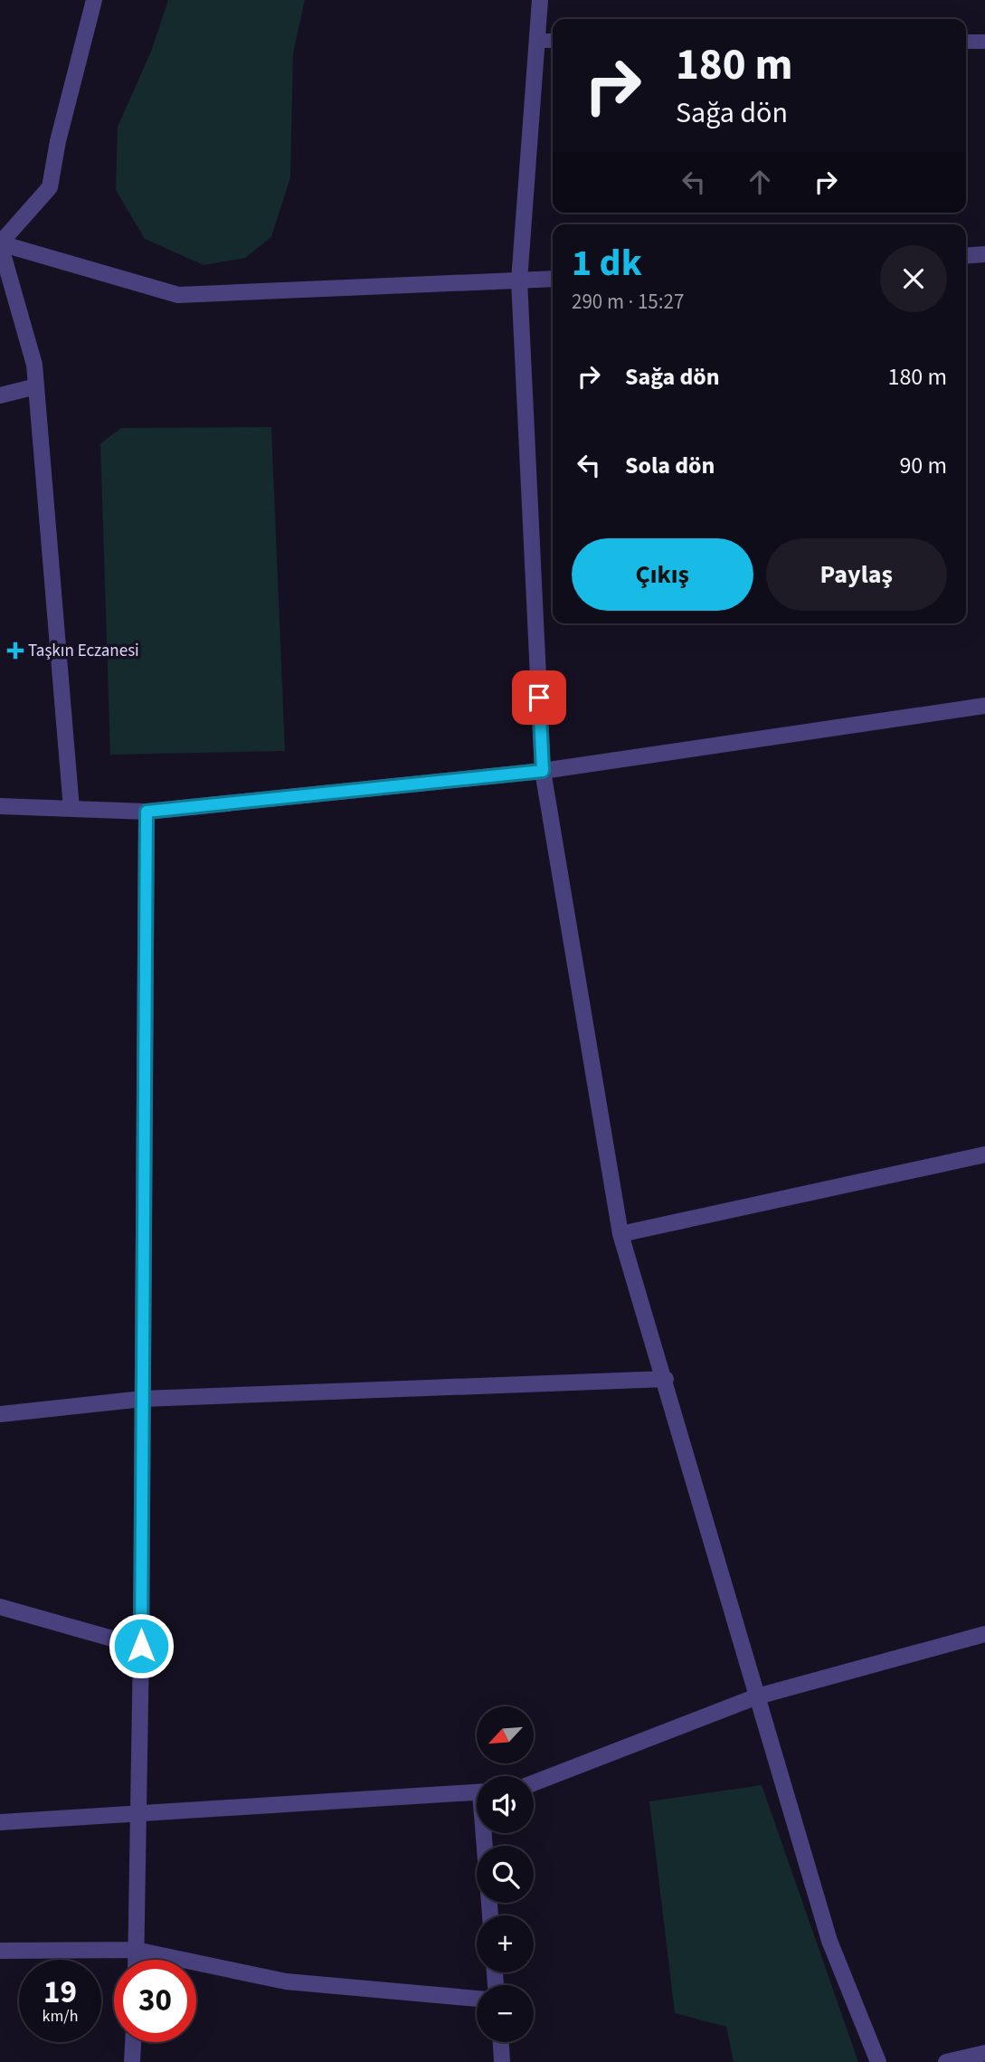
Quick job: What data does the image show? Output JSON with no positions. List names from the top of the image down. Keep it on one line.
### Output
{"places":{"health":["Taşkın Eczanesi"]},"north":"bottom left","page":{"turn":["180 m","Sağa dön"],"heading":["1 dk","290 m · 15:27"],"list":[{"name":"Sağa dön","value":"180 m"},{"name":"Sola dön","value":"90 m"}],"buttons":["Çıkış","Paylaş"],"map_buttons":["+","−"],"speed":"19 km/h","limit":"30"}}
